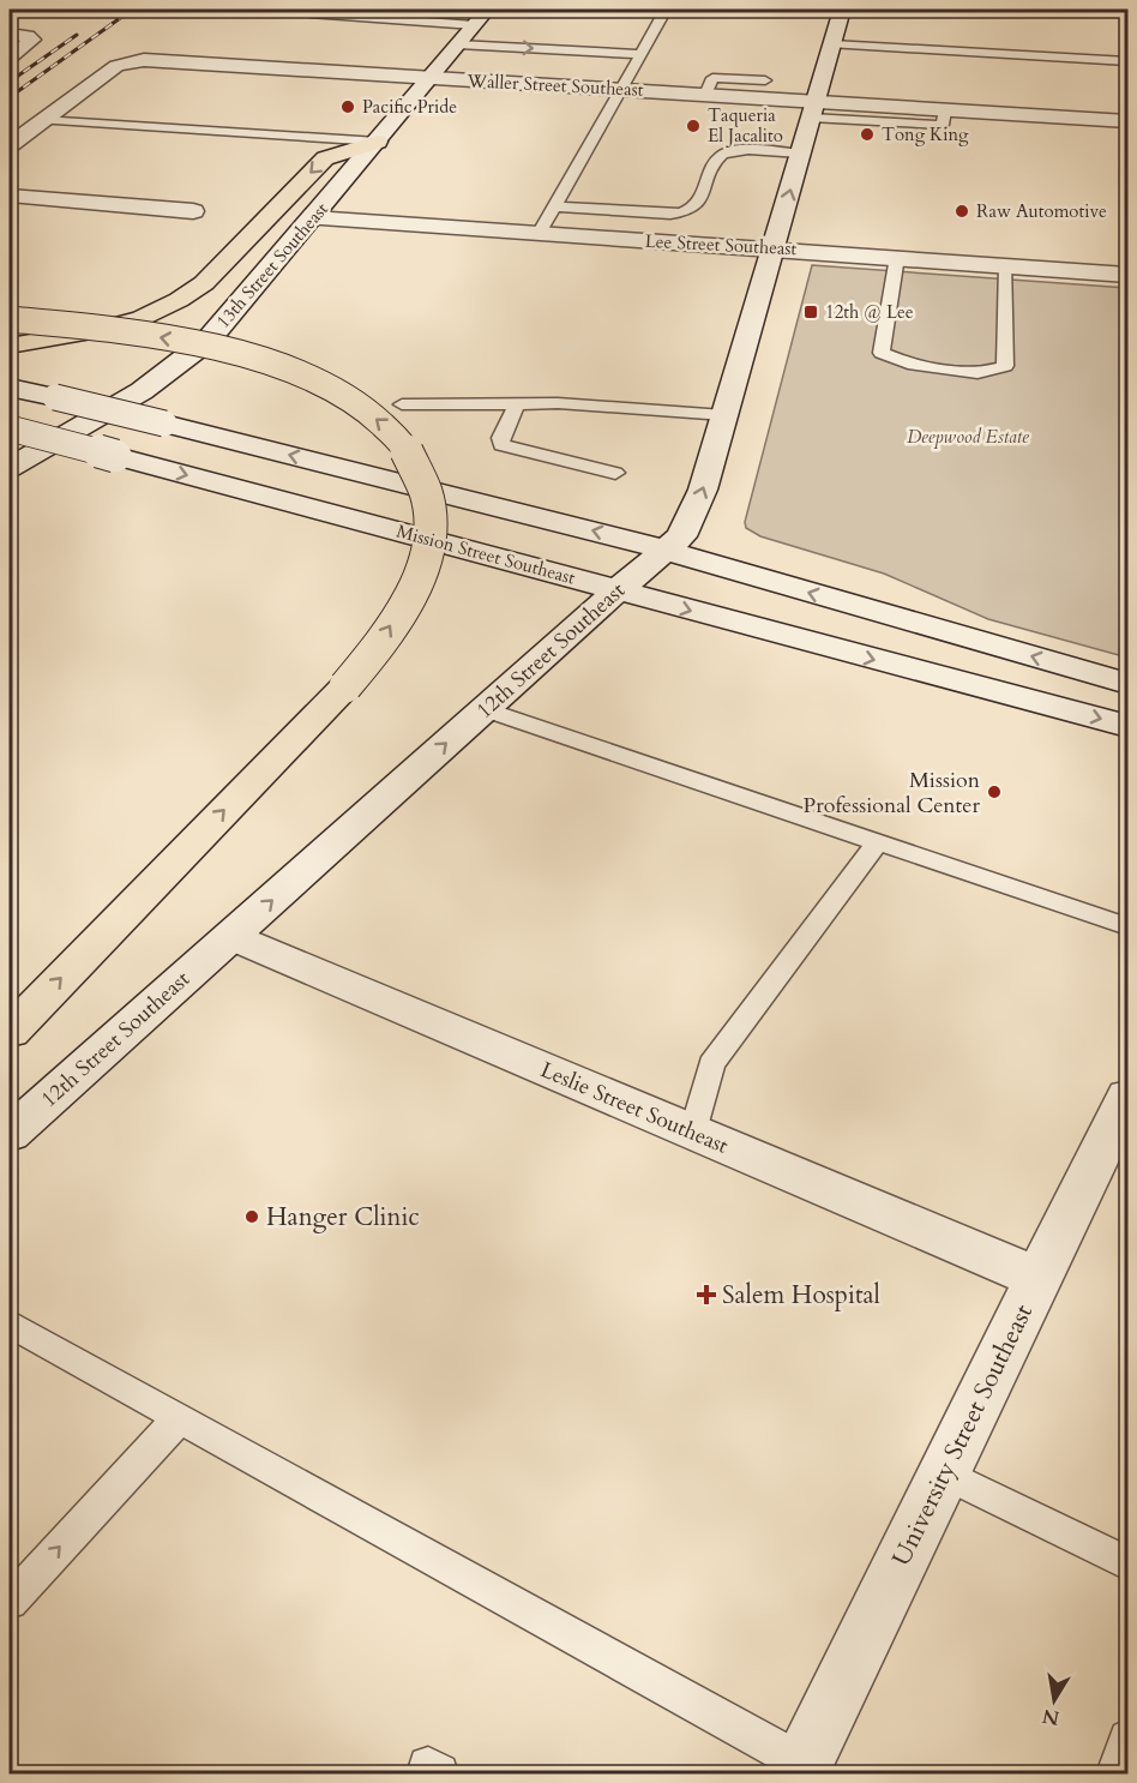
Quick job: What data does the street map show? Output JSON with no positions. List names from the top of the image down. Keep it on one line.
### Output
{"streets":{"main road":["Waller Street Southeast","Lee Street Southeast","13th Street Southeast","Mission Street Southeast","12th Street Southeast","Leslie Street Southeast","University Street Southeast"]},"crossings":[["Waller Street Southeast","13th Street Southeast"],["Waller Street Southeast","12th Street Southeast"],["Lee Street Southeast","13th Street Southeast"],["Lee Street Southeast","12th Street Southeast"],["Mission Street Southeast","12th Street Southeast"],["12th Street Southeast","Leslie Street Southeast"],["Leslie Street Southeast","University Street Southeast"]],"one_way":["12th Street Southeast"],"parks":["Deepwood Estate"],"places":{"other":["Pacific Pride","Taqueria El Jacalito","Tong King","Raw Automotive","Mission Professional Center","Hanger Clinic"],"transit":["12th @ Lee"],"health":["Salem Hospital"]},"north":"bottom"}
